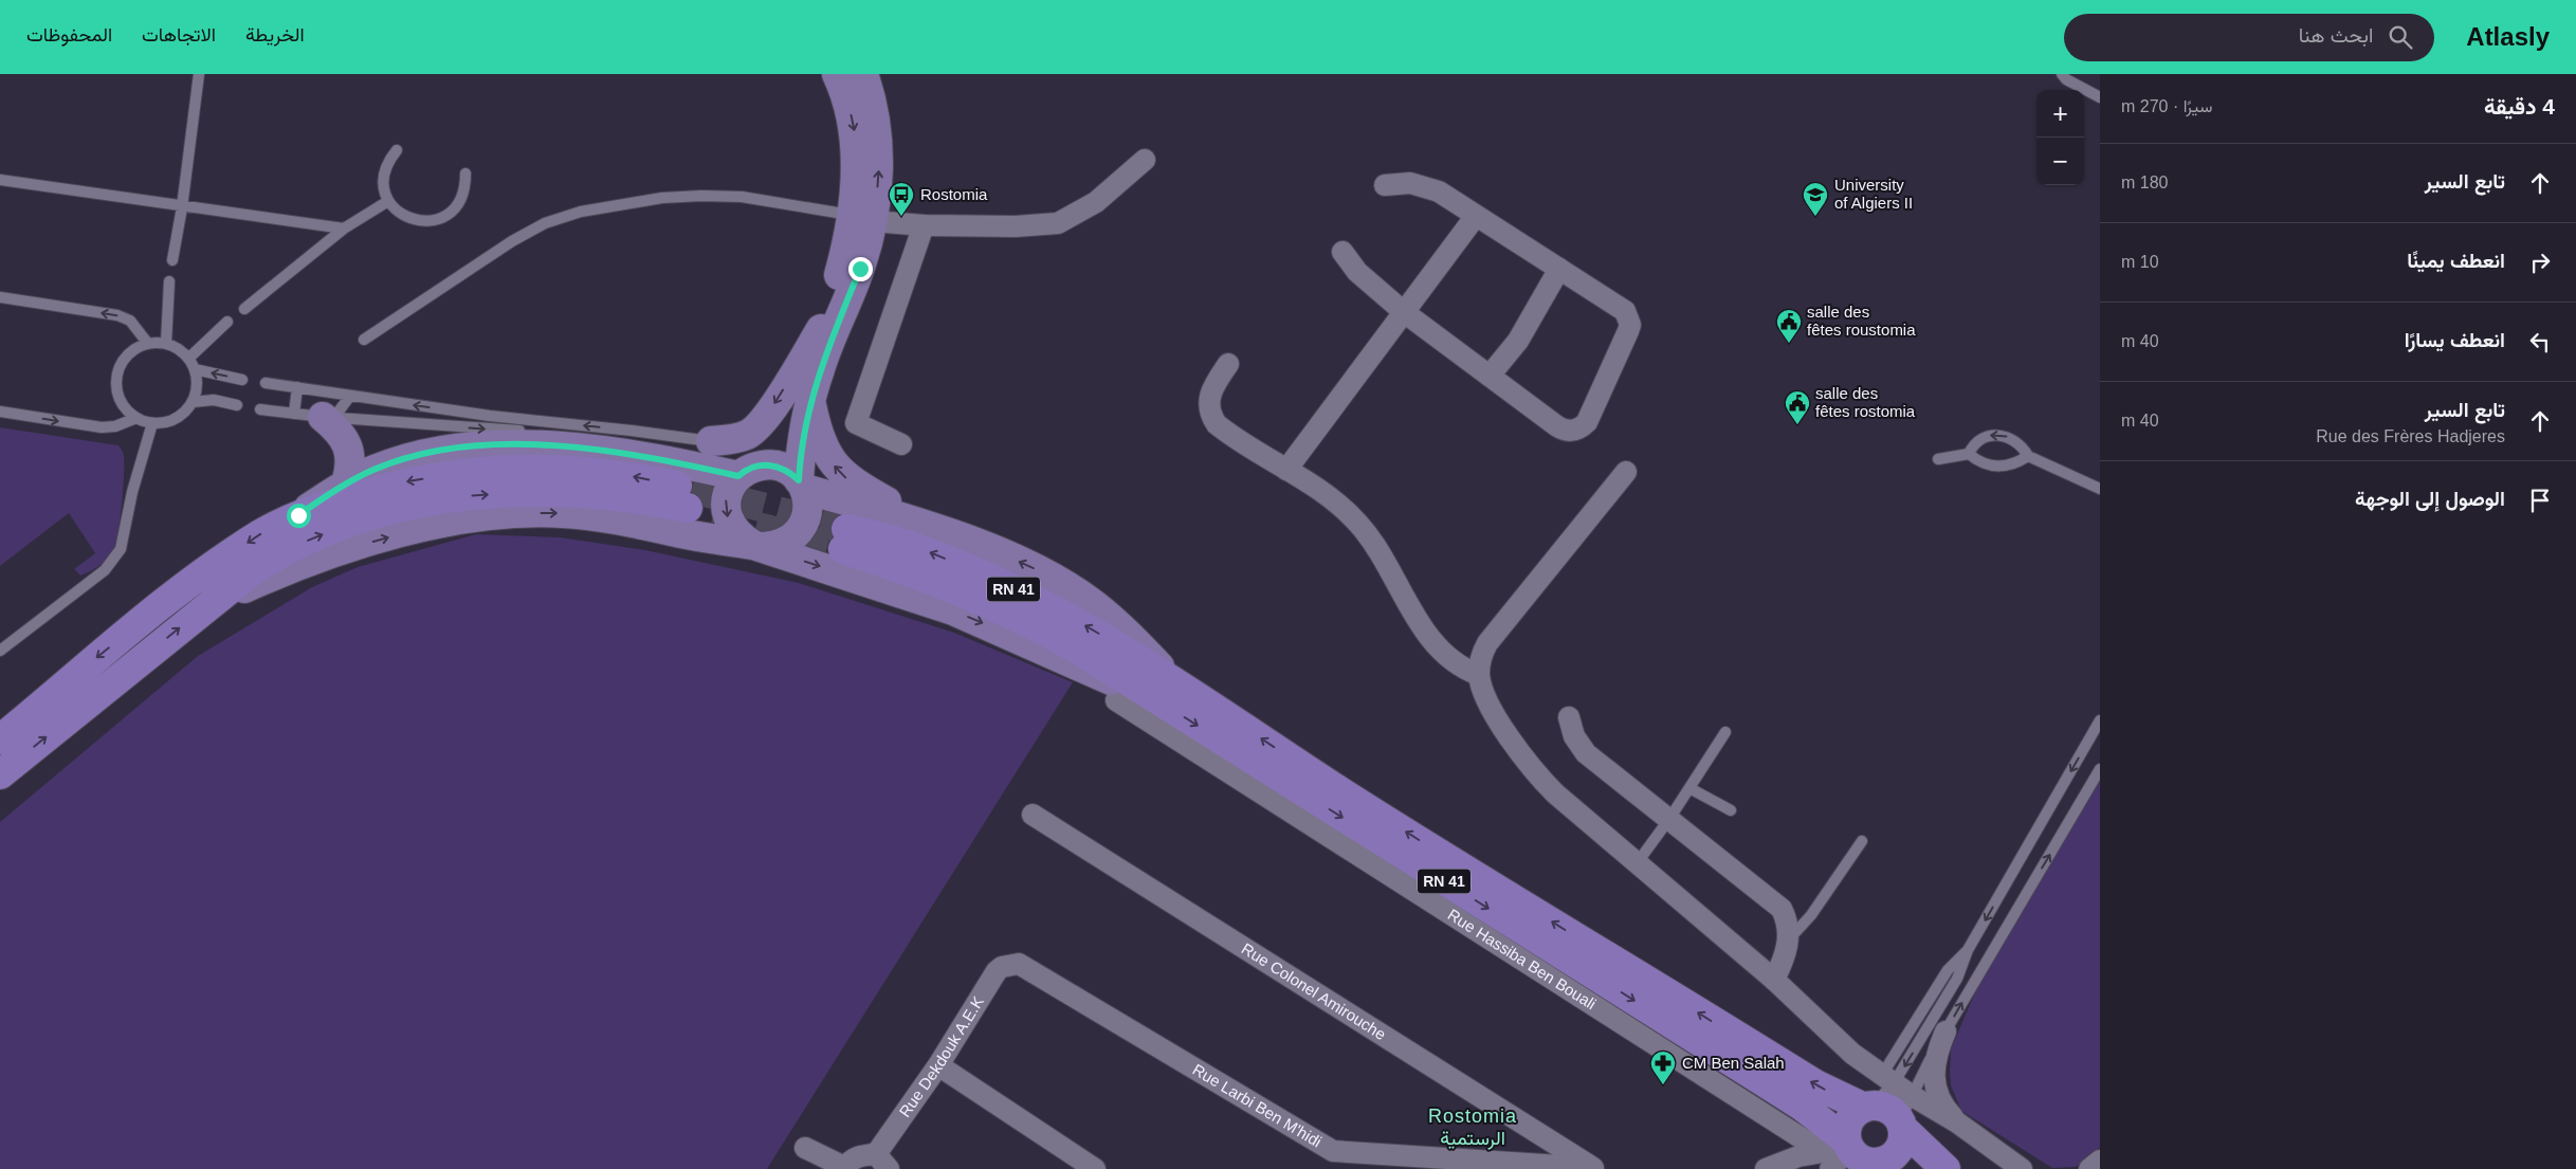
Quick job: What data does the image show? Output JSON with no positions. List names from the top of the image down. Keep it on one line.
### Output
{"streets":{"highway":["RN 41"],"street":["Rue Hassiba Ben Bouali","Rue Colonel Amirouche","Rue Dekdouk A.E.K","Rue Larbi Ben M'hidi"]},"crossings":[["Rue Colonel Amirouche","Rue Larbi Ben M'hidi"],["Rue Dekdouk A.E.K","Rue Larbi Ben M'hidi"]],"districts":["Rostomia الرستمية"],"places":{"bus stop":["Rostomia"],"school or university":["University of Algiers II"],"public building":["salle des fêtes roustomia","salle des fêtes rostomia"],"pharmacy":["CM Ben Salah"]},"page":{"header":"Atlasly","search":"ابحث هنا","nav":["الخريطة","الاتجاهات","المحفوظات"],"heading":["4 دقيقة","سيرًا · 270 m"],"map_buttons":["+","−"],"list":[["تابع السير","180 m"],["انعطف يمينًا","10 m"],["انعطف يسارًا","40 m"],["تابع السير","Rue des Frères Hadjeres","40 m"],"الوصول إلى الوجهة"]}}
